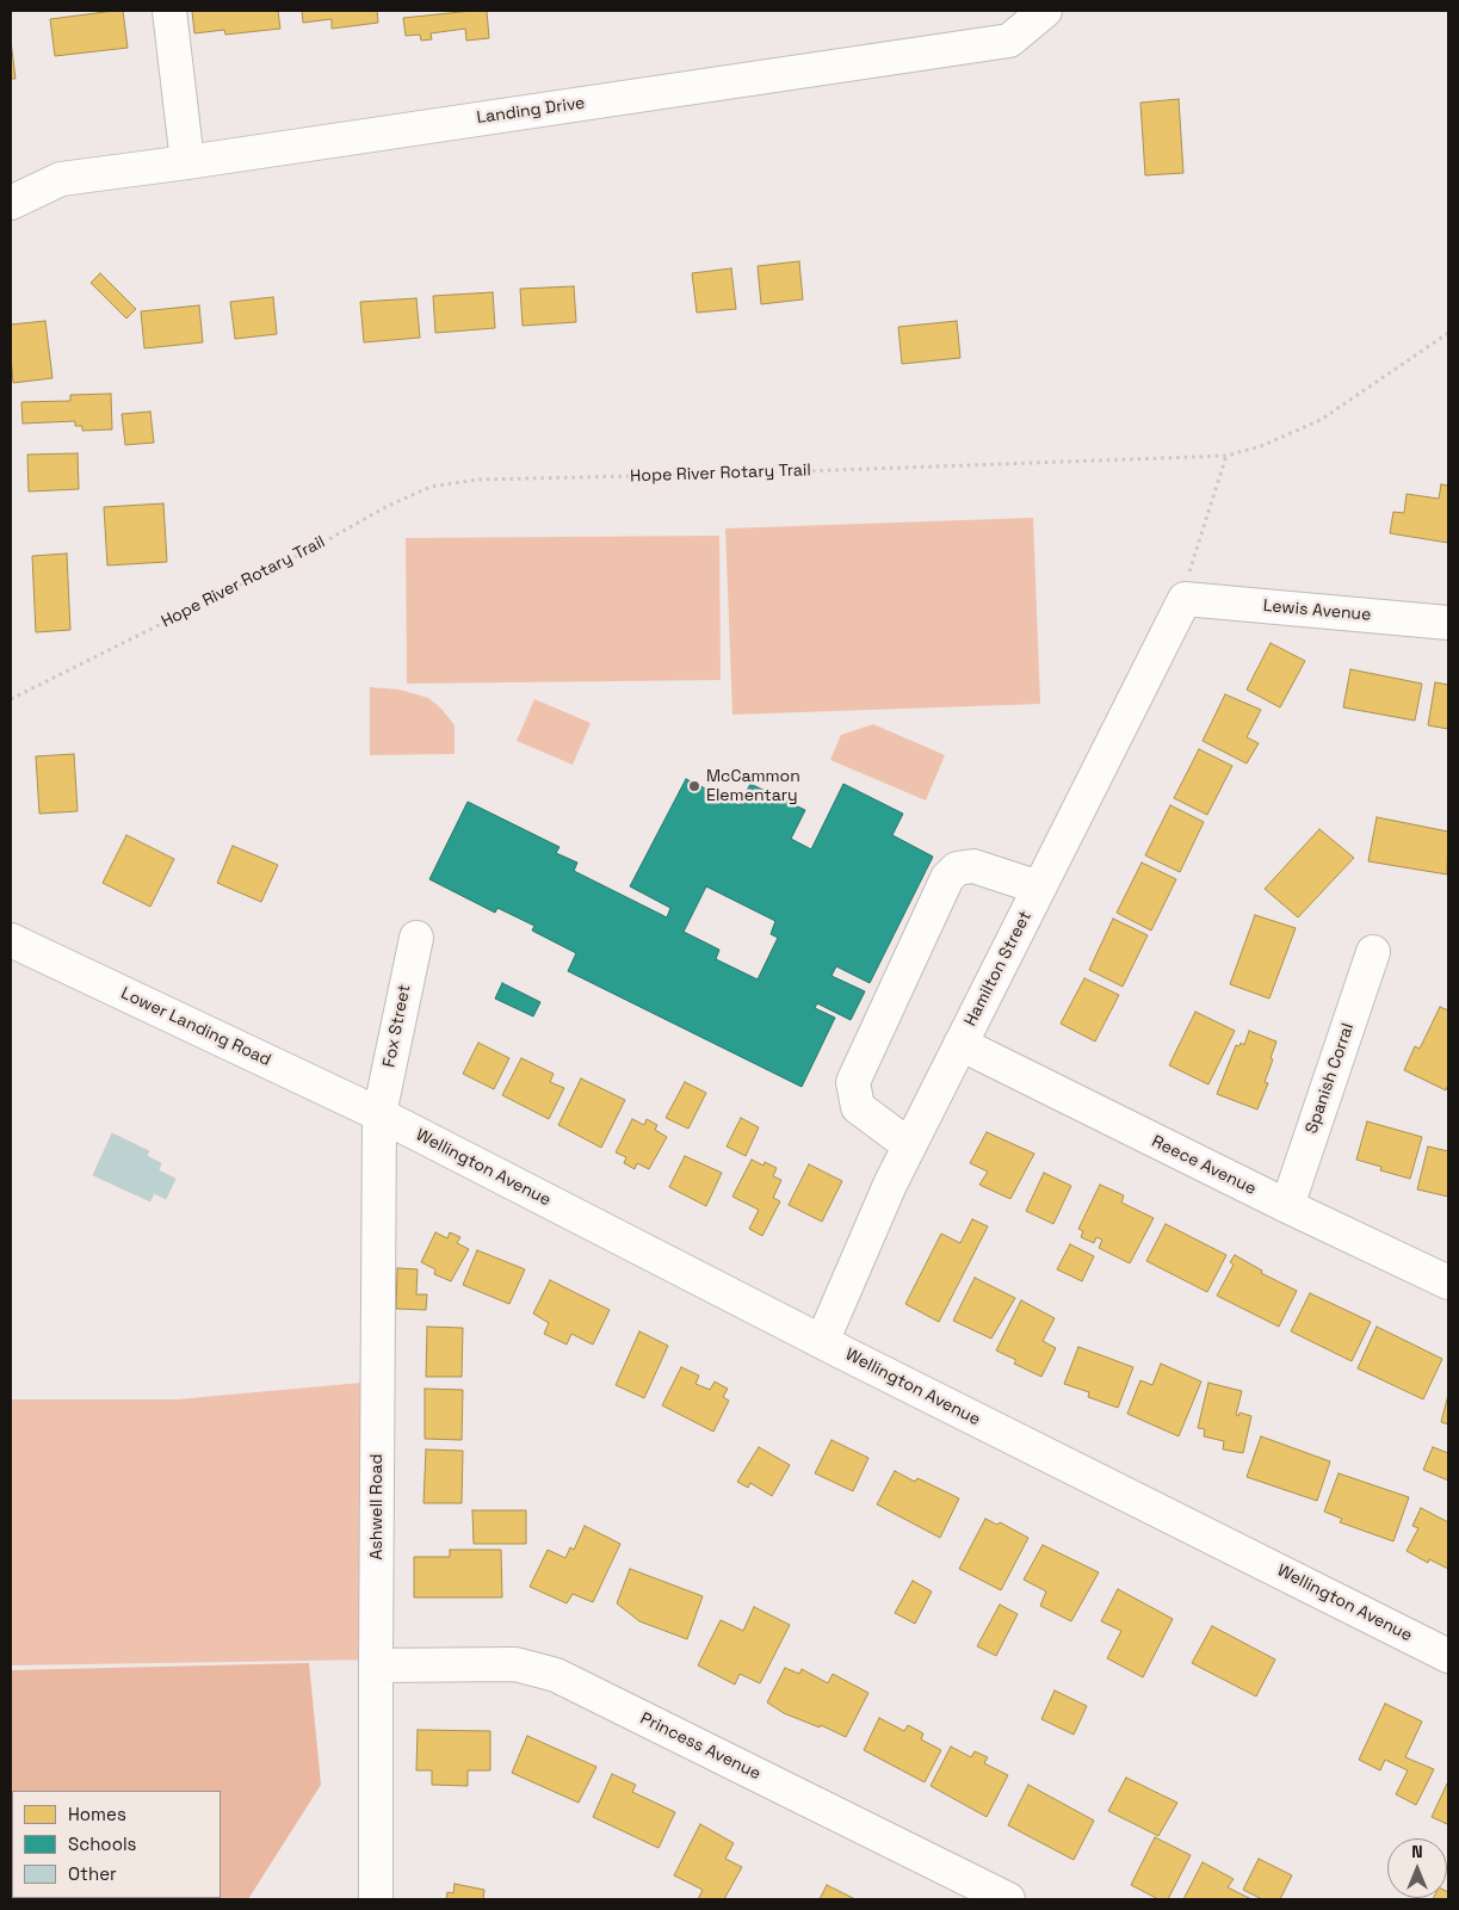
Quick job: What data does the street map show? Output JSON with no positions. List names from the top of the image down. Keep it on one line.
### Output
{"streets":{"street":["Landing Drive","Lewis Avenue","Hamilton Street","Fox Street","Lower Landing Road","Spanish Corral","Reece Avenue","Wellington Avenue","Ashwell Road","Princess Avenue"],"path":["Hope River Rotary Trail"]},"crossings":[["Lewis Avenue","Hamilton Street"],["Hamilton Street","Reece Avenue"],["Hamilton Street","Wellington Avenue"],["Fox Street","Lower Landing Road"],["Fox Street","Wellington Avenue"],["Fox Street","Ashwell Road"],["Lower Landing Road","Wellington Avenue"],["Lower Landing Road","Ashwell Road"],["Spanish Corral","Reece Avenue"],["Wellington Avenue","Ashwell Road"],["Ashwell Road","Princess Avenue"]],"places":["McCammon Elementary"],"legend":["Homes","Schools","Other"],"north":"top"}
